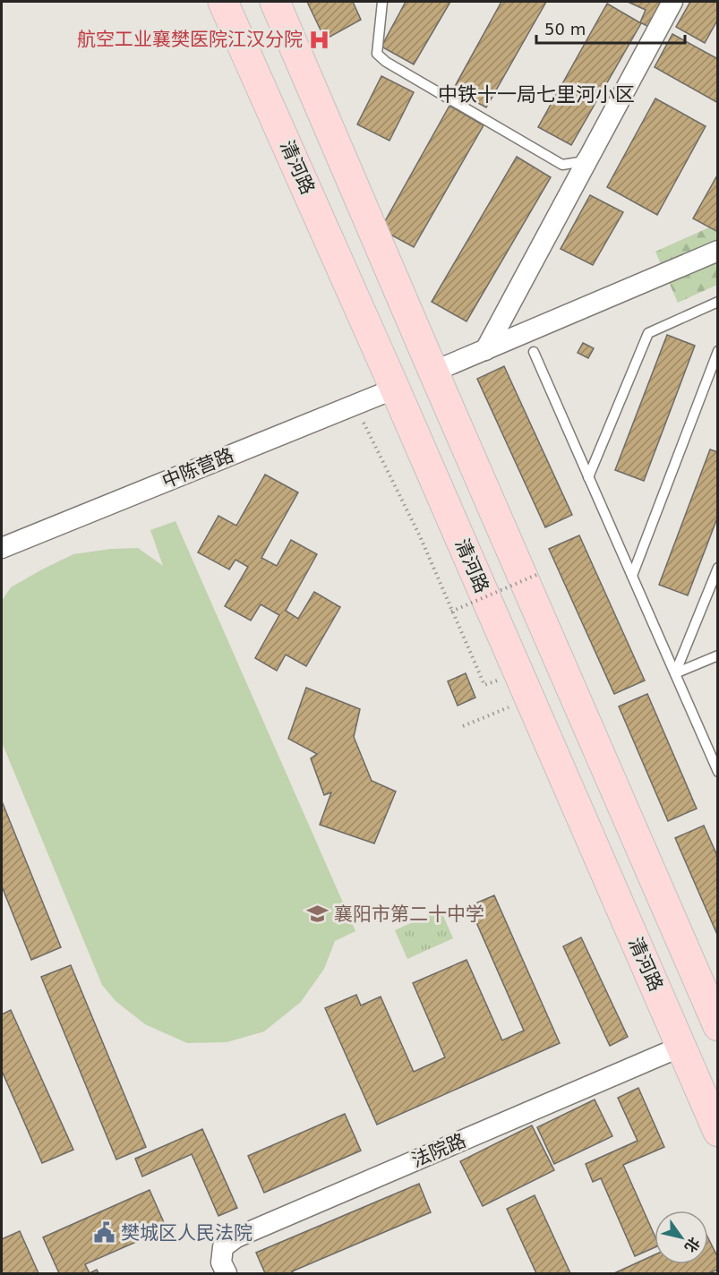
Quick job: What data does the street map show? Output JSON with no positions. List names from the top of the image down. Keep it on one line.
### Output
{"streets":{"main road":["清河路"],"street":["中陈营路","法院路"]},"crossings":[["清河路","中陈营路"],["清河路","法院路"]],"districts":["中铁十一局七里河小区"],"places":{"hospital":["航空工业襄樊医院江汉分院"],"school or university":["襄阳市第二十中学"],"public building":["樊城区人民法院"]},"scale_bar":"50 m","north":"bottom right"}
